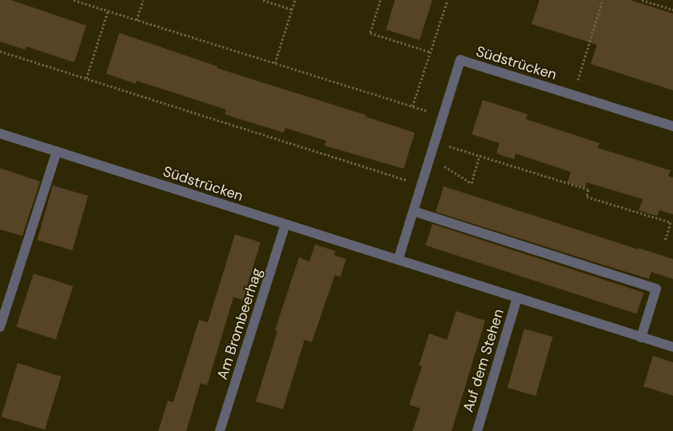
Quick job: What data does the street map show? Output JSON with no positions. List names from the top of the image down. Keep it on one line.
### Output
{"streets":{"street":["Südstrücken","Am Brombeerhag","Auf dem Stehen"]},"crossings":[["Südstrücken","Am Brombeerhag"],["Südstrücken","Auf dem Stehen"]]}
